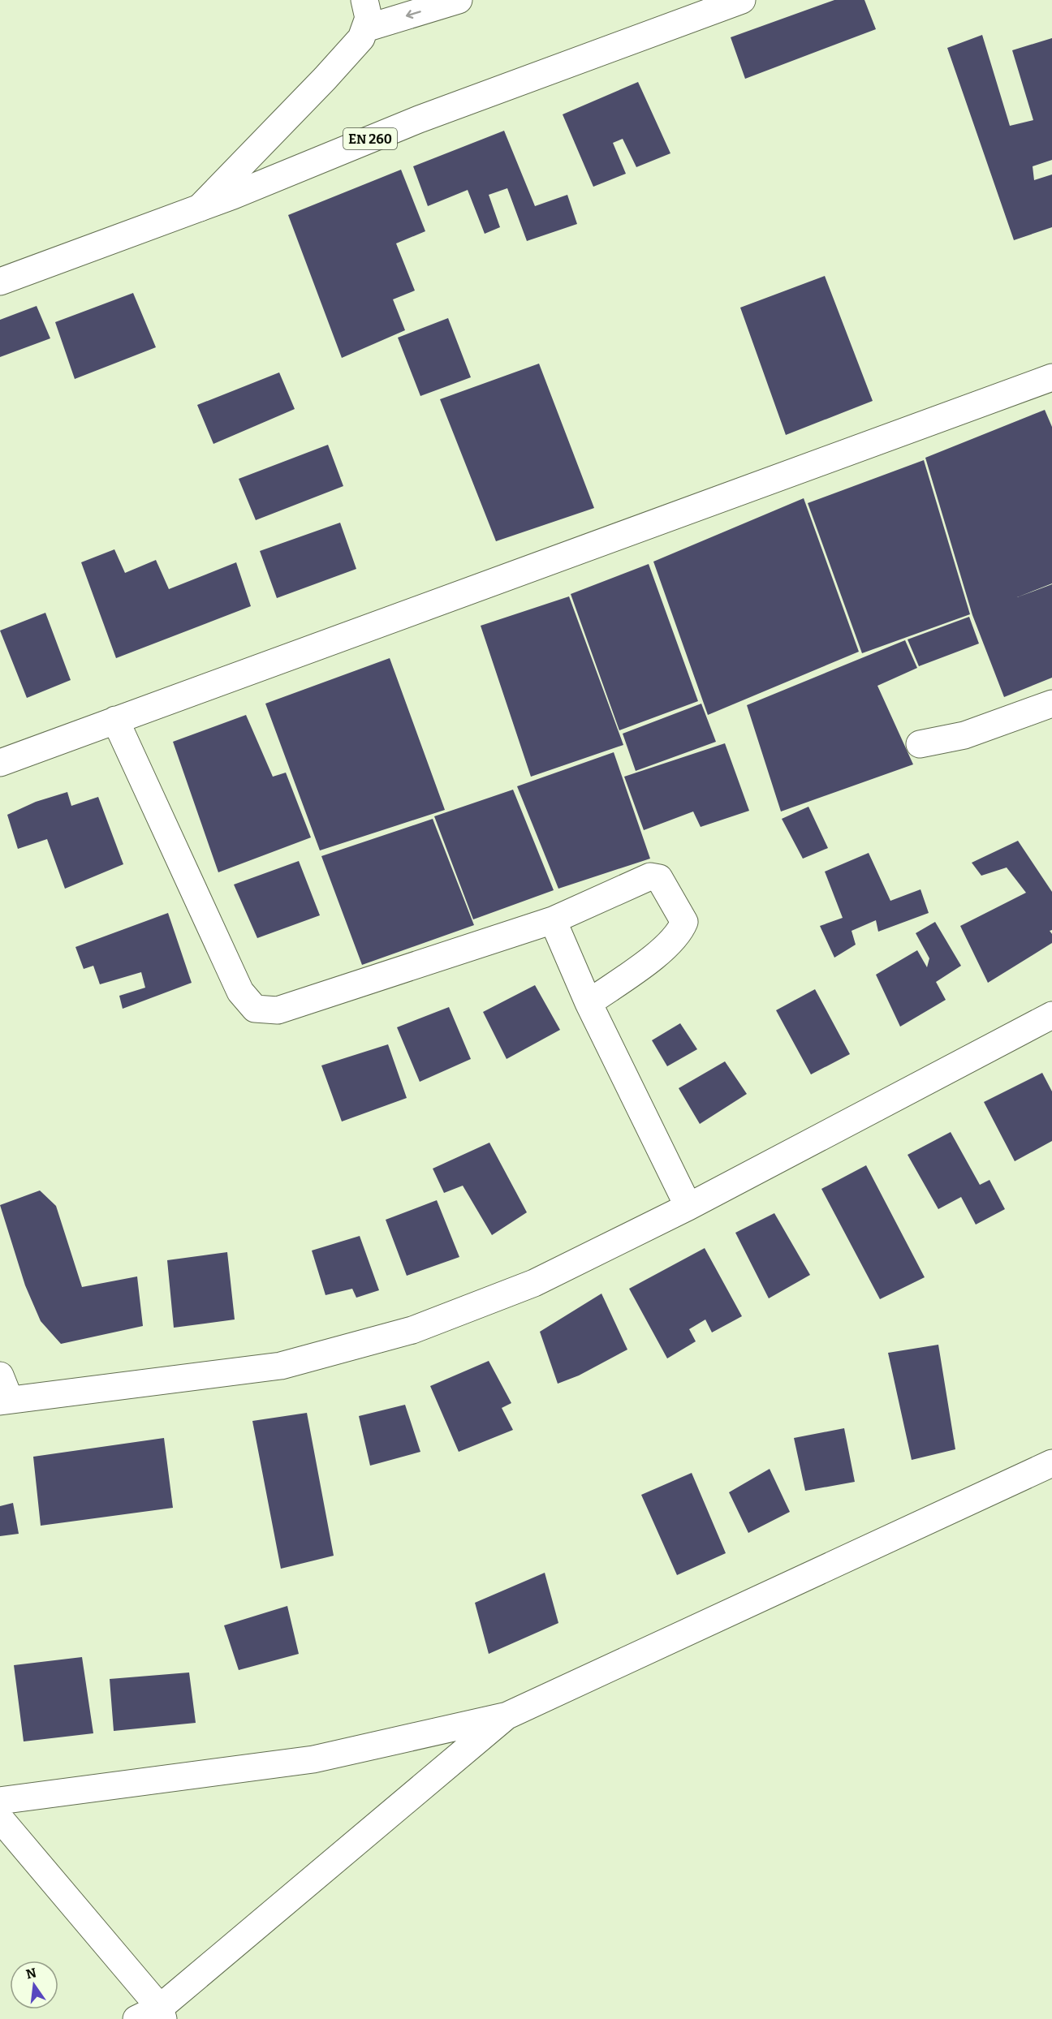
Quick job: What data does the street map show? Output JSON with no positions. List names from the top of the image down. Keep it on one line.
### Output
{"streets":{"street":["EN 260"]},"north":"top"}
